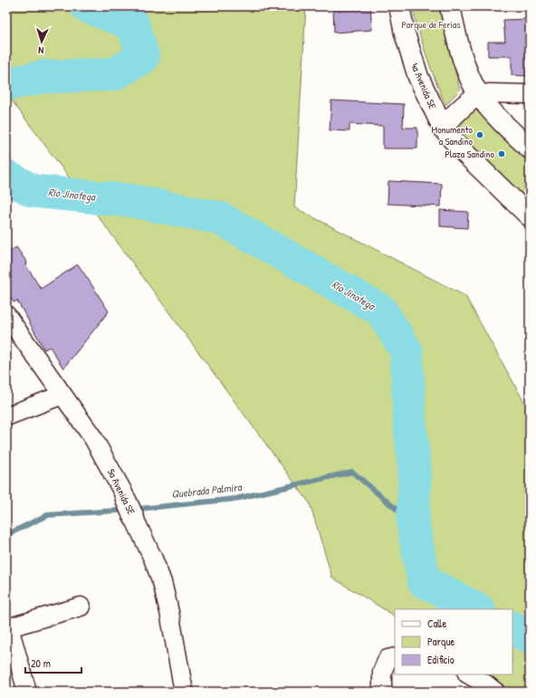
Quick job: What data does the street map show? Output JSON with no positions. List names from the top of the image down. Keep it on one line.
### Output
{"streets":{"street":["4a Avenida SE","5a Avenida SE"]},"water":["Río Jinotega","Quebrada Palmira"],"parks":["Parque de Ferias"],"places":["Monumento a Sandino","Plaza Sandino"],"legend":["Calle","Parque","Edificio"],"scale_bar":"20 m","north":"bottom"}
